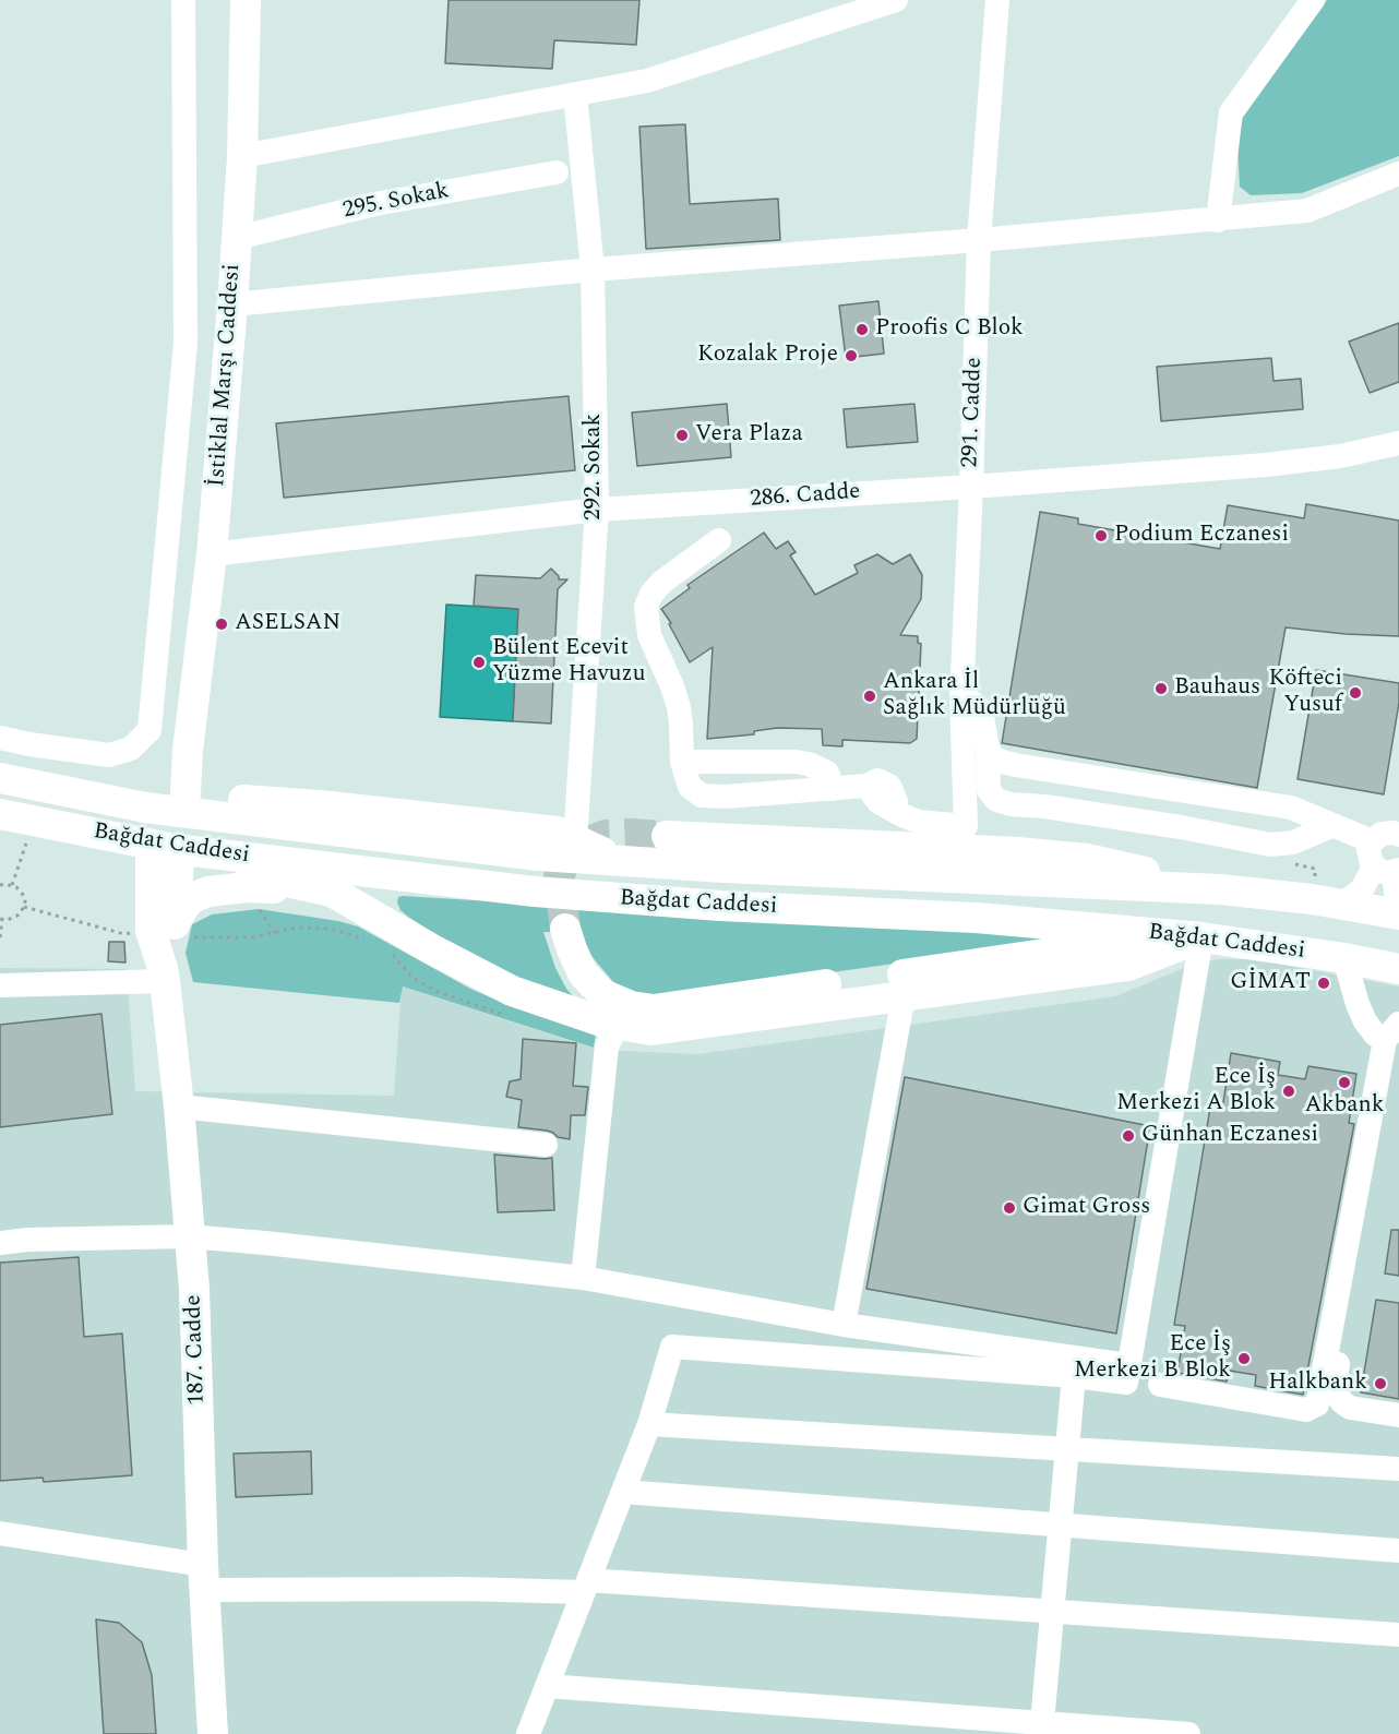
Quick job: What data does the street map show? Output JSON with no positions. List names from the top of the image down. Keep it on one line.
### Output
{"streets":{"main road":["İstiklal Marşı Caddesi","Bağdat Caddesi","187. Cadde"],"street":["295. Sokak","291. Cadde","292. Sokak","286. Cadde"]},"crossings":[["295. Sokak","İstiklal Marşı Caddesi"],["İstiklal Marşı Caddesi","286. Cadde"],["291. Cadde","286. Cadde"],["292. Sokak","286. Cadde"]],"places":["Proofis C Blok","Kozalak Proje","Vera Plaza","Podium Eczanesi","ASELSAN","Bülent Ecevit Yüzme Havuzu","Bauhaus","Köfteci Yusuf","Ankara İl Sağlık Müdürlüğü","GİMAT","Akbank","Ece İş Merkezi A Blok","Günhan Eczanesi","Gimat Gross","Ece İş Merkezi B Blok","Halkbank"]}
